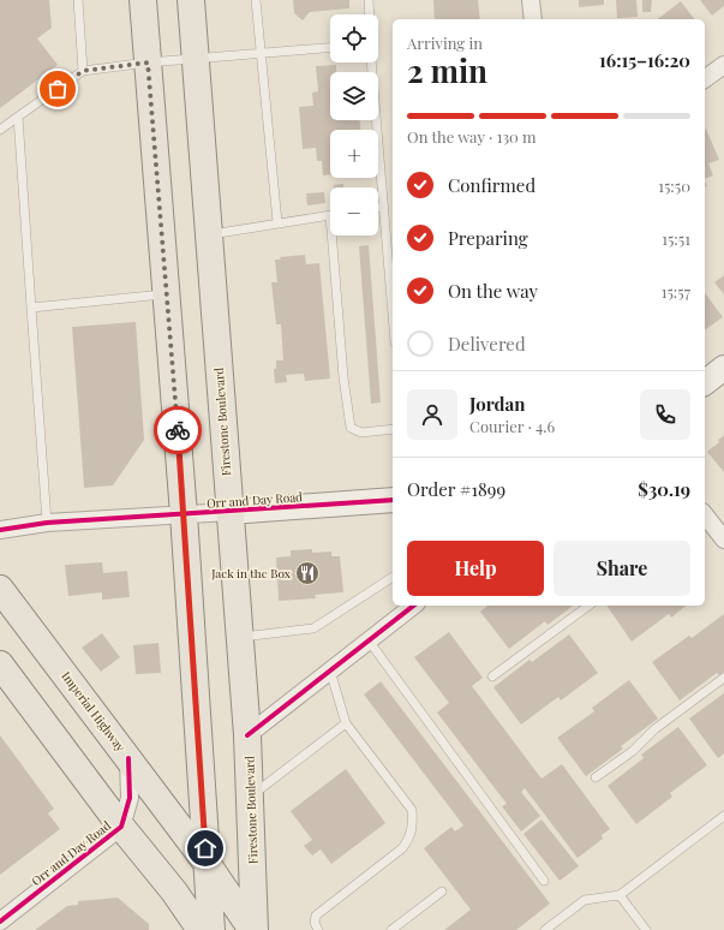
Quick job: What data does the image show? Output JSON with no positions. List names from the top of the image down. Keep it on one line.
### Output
{"streets":{"main road":["Firestone Boulevard","Imperial Highway"],"street":["Orr and Day Road"]},"crossings":[["Firestone Boulevard","Orr and Day Road"],["Firestone Boulevard","Imperial Highway"],["Orr and Day Road","Imperial Highway"]],"places":{"restaurant":["Jack in the Box"]},"page":{"map_buttons":["+","−"],"heading":["2 min","Arriving in","16:15–16:20"],"panel":["Jordan","Courier · 4.6","Order #1899","$30.19"],"bar":"On the way · 130 m","list":[["Confirmed","15:50"],["Preparing","15:51"],["On the way","15:57"],"Delivered"],"buttons":["Help","Share"]}}
